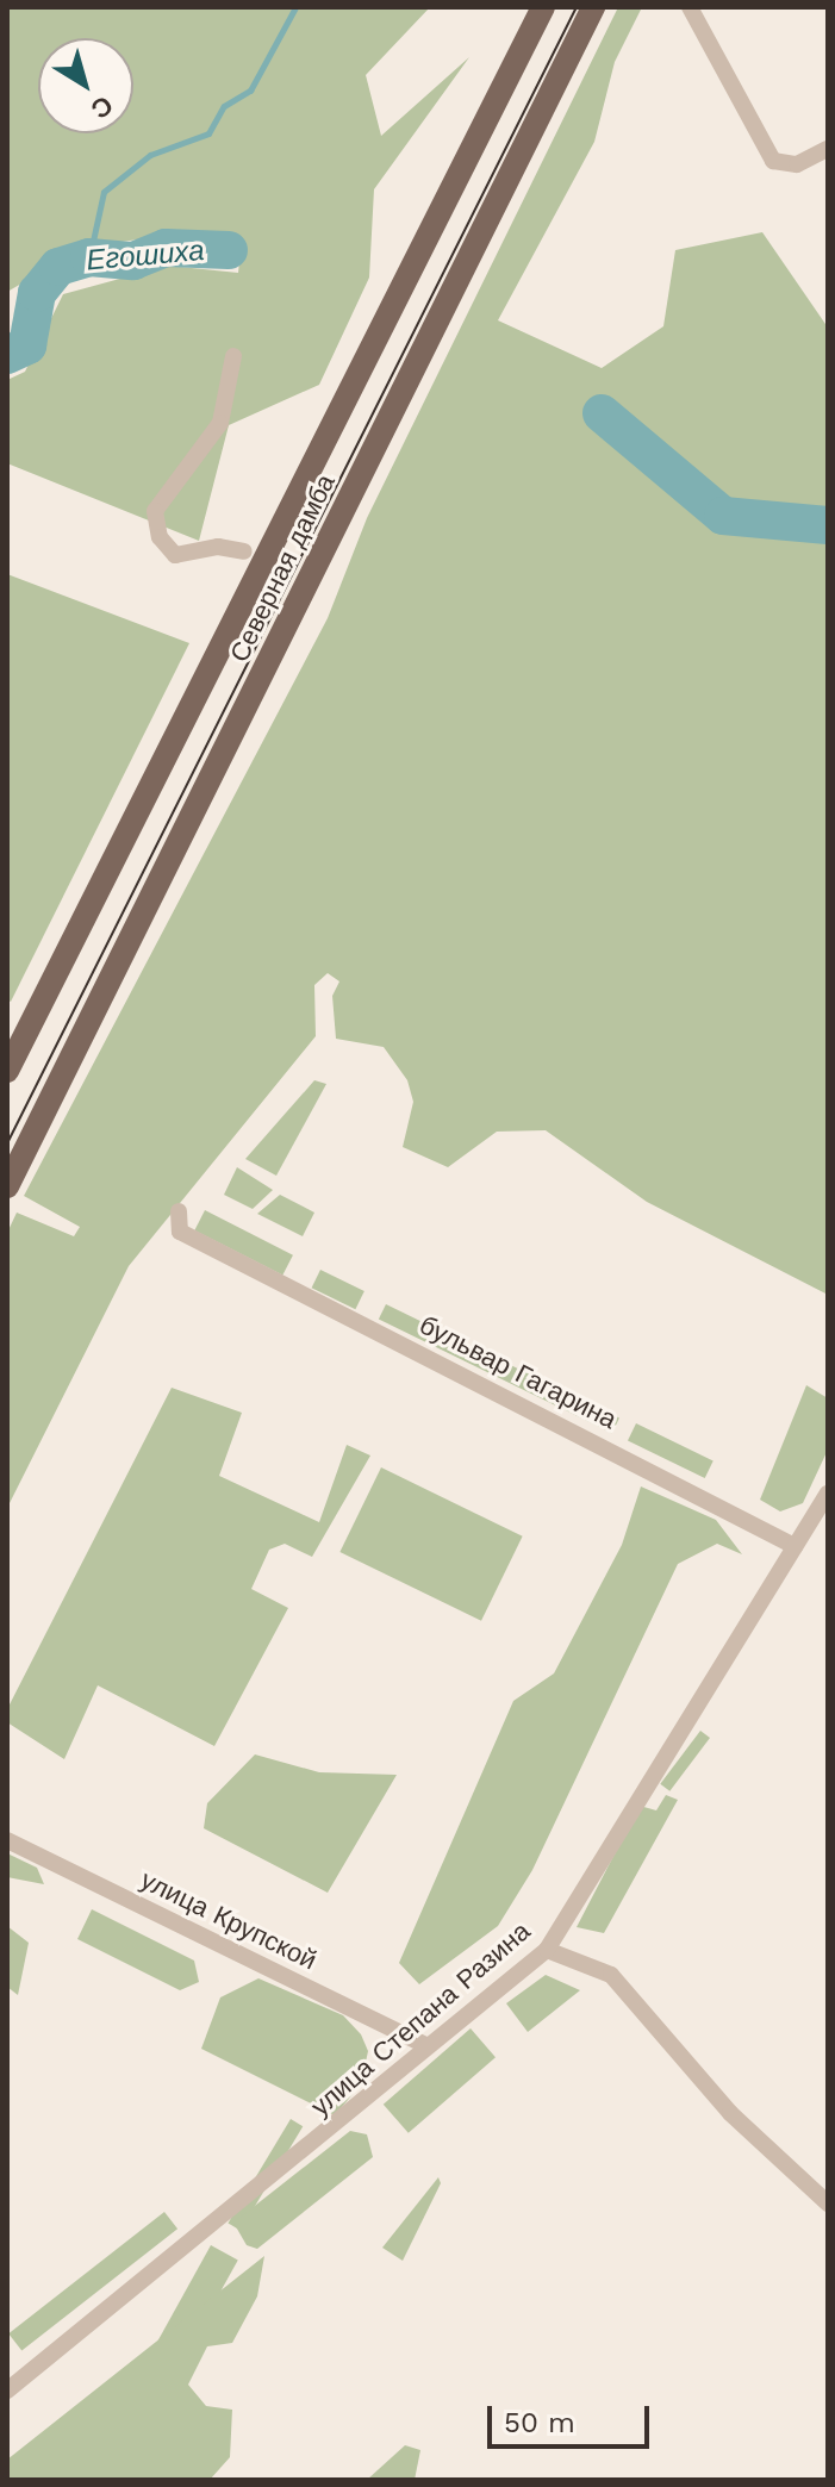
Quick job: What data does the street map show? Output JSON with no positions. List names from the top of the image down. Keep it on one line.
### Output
{"streets":{"main road":["Северная дамба"],"street":["бульвар Гагарина","улица Крупской","улица Степана Разина"]},"crossings":[["бульвар Гагарина","улица Степана Разина"],["улица Крупской","улица Степана Разина"]],"water":["Егошиха"],"scale_bar":"50 m","north":"bottom right"}
